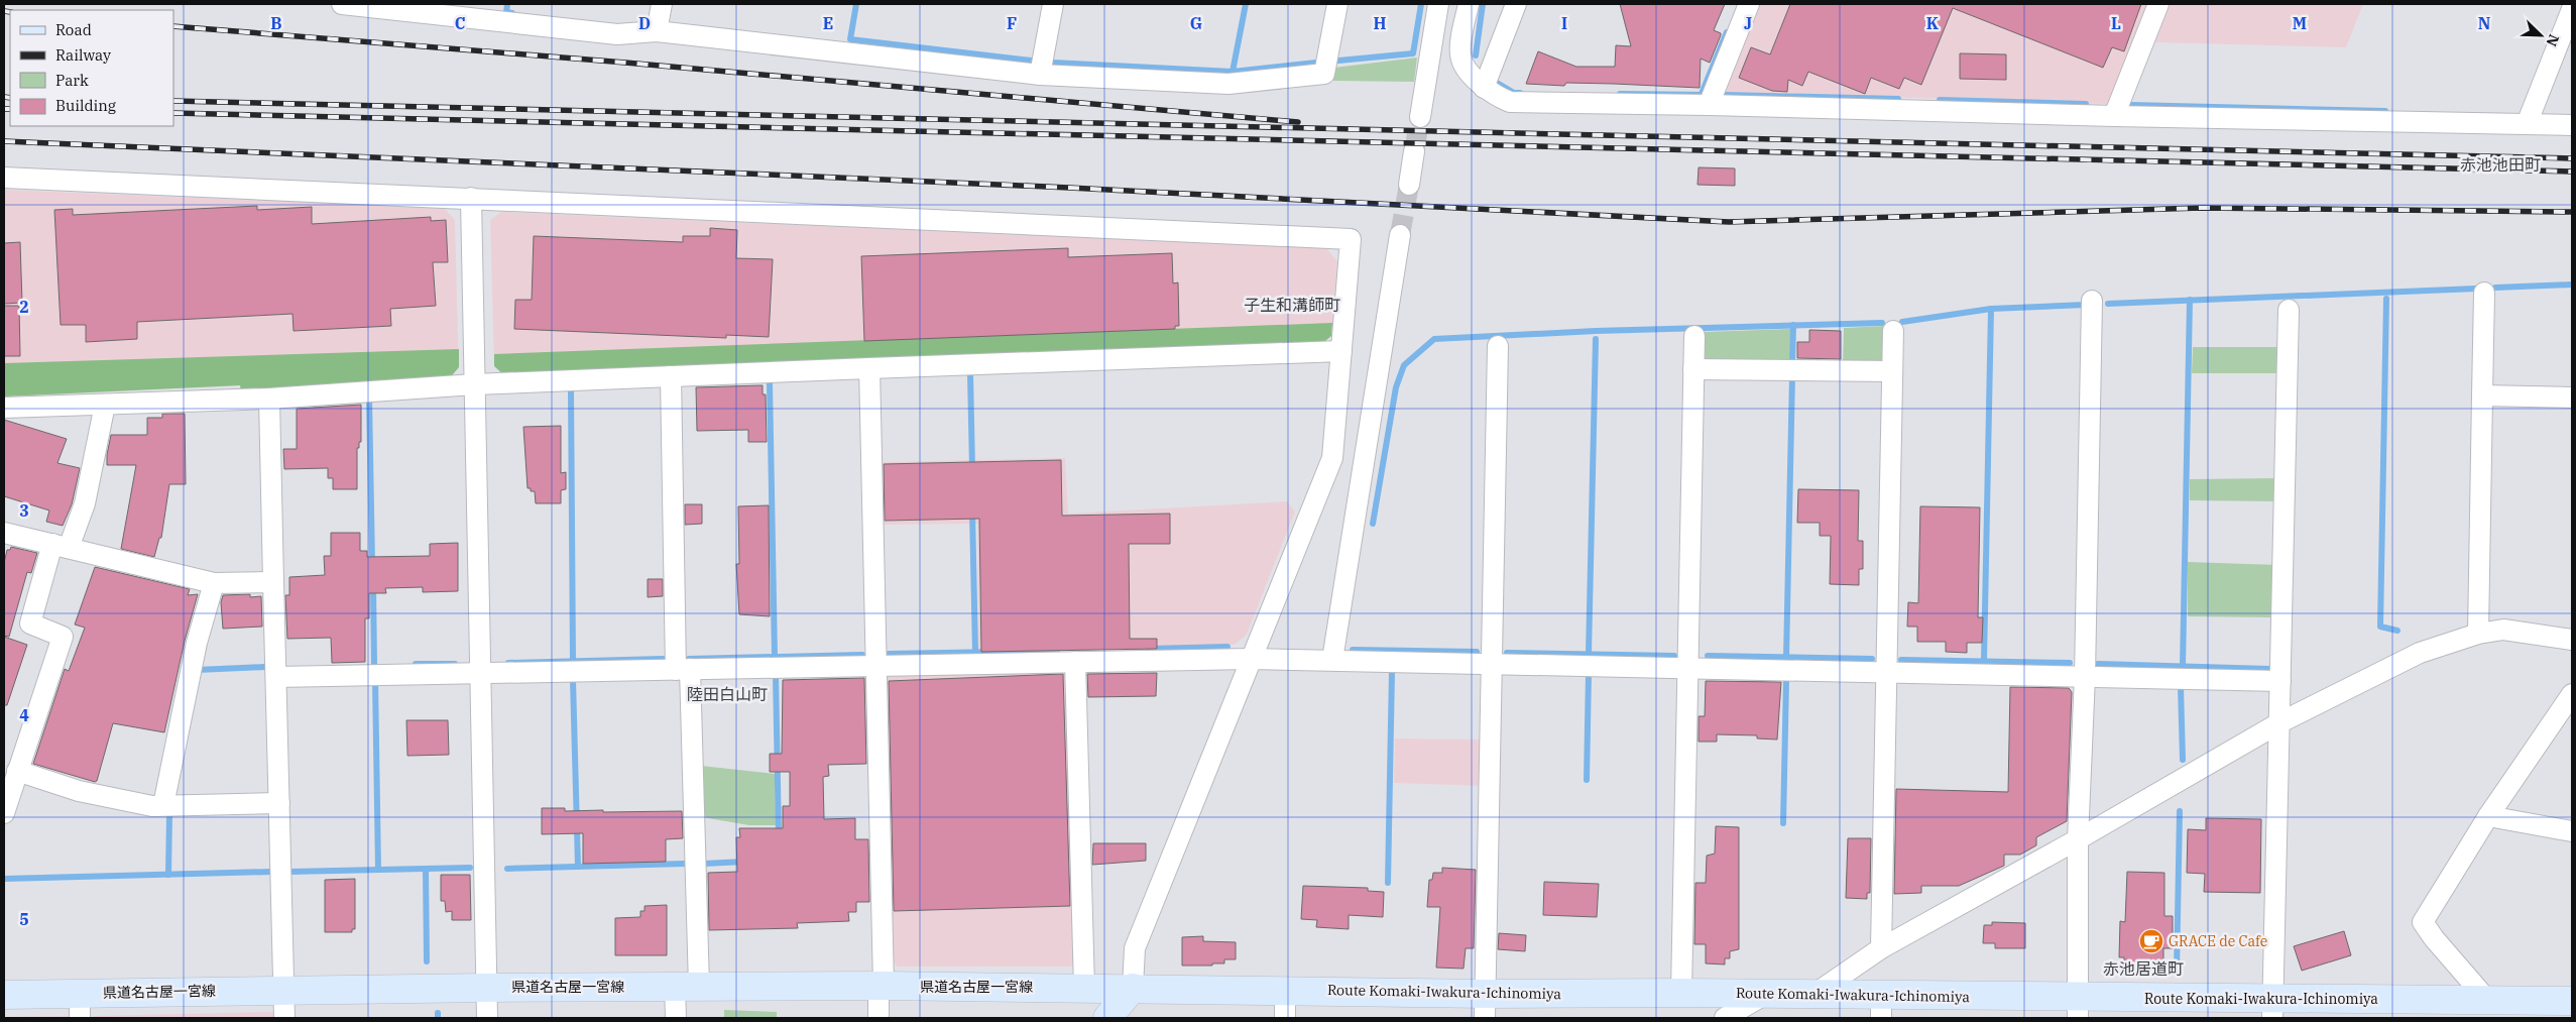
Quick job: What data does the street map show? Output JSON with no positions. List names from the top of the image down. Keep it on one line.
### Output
{"streets":{"main road":["県道名古屋一宮線","Route Komaki-Iwakura-Ichinomiya"]},"crossings":[["県道名古屋一宮線","Route Komaki-Iwakura-Ichinomiya"]],"districts":["赤池池田町","子生和溝師町","陸田白山町","赤池居道町"],"places":{"cafe":["GRACE de Cafe"]},"legend":["Road","Railway","Park","Building"],"north":"bottom right","grid":{"columns":["B","C","D","E","F","G","H","I","J","K","L","M","N"],"rows":["2","3","4","5"]}}
